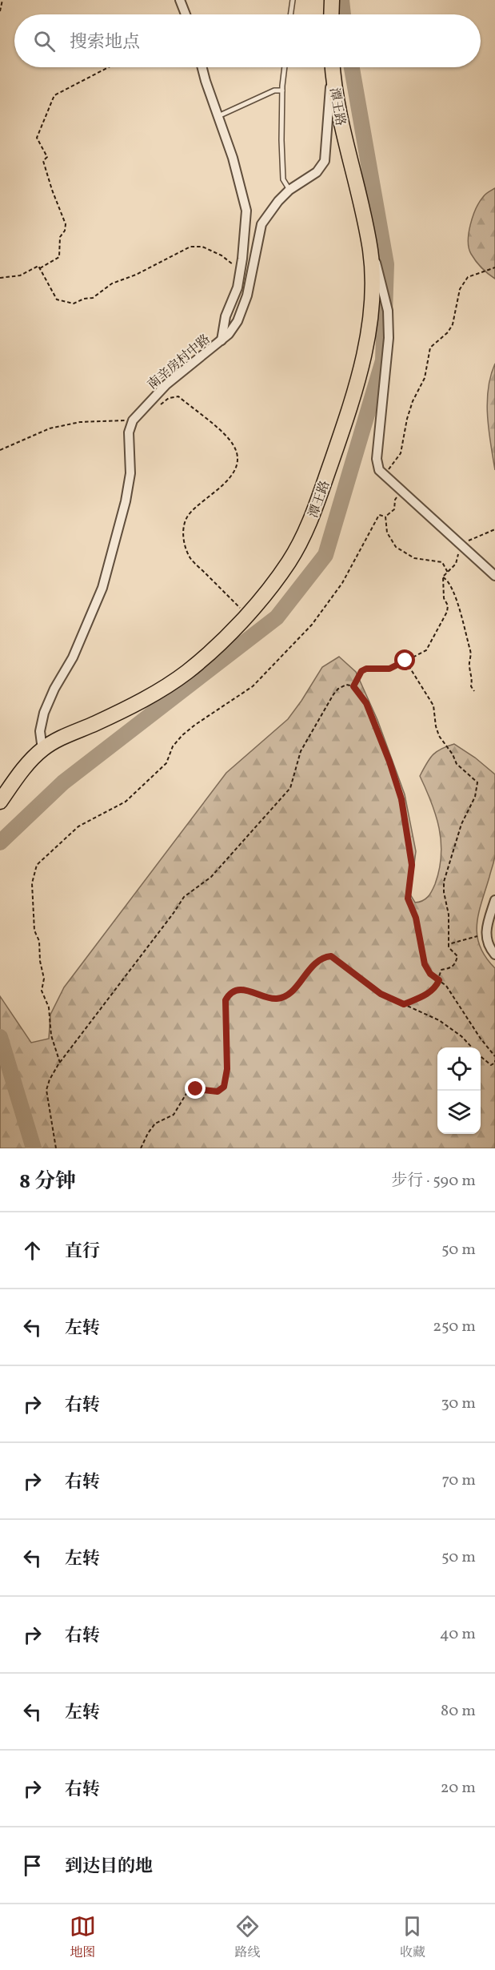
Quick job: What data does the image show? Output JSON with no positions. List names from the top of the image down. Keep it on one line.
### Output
{"streets":{"highway":["潭王路"],"street":["南辛房村中路"]},"page":{"search":"搜索地点","heading":["8 分钟","步行 · 590 m"],"list":[["直行","50 m"],["左转","250 m"],["右转","30 m"],["右转","70 m"],["左转","50 m"],["右转","40 m"],["左转","80 m"],["右转","20 m"],"到达目的地"],"nav":["地图","路线","收藏"]}}
